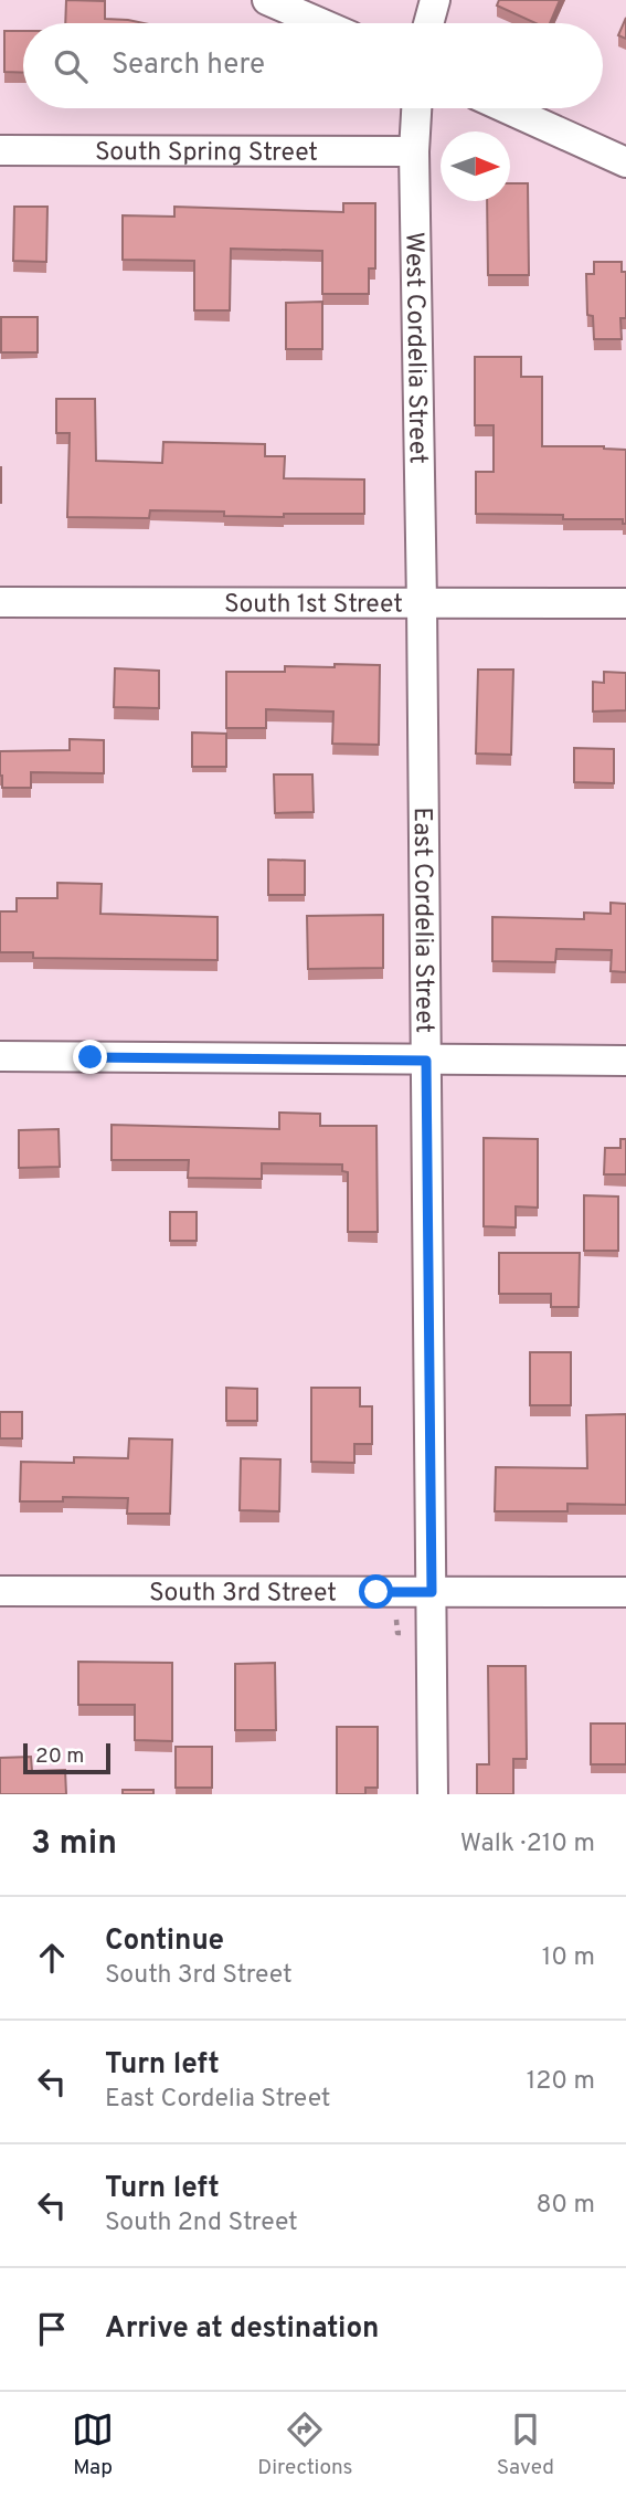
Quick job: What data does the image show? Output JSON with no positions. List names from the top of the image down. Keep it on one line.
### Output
{"streets":{"street":["South Spring Street","West Cordelia Street","South 1st Street","East Cordelia Street","South 3rd Street"]},"crossings":[["South Spring Street","West Cordelia Street"],["West Cordelia Street","South 1st Street"],["West Cordelia Street","East Cordelia Street"],["South 1st Street","East Cordelia Street"],["East Cordelia Street","South 3rd Street"]],"scale_bar":"20 m","north":"right","page":{"search":"Search here","scale":"20 m","heading":["3 min","Walk · 210 m"],"list":[["Continue","South 3rd Street","10 m"],["Turn left","East Cordelia Street","120 m"],["Turn left","South 2nd Street","80 m"],"Arrive at destination"],"nav":["Map","Directions","Saved"]}}
